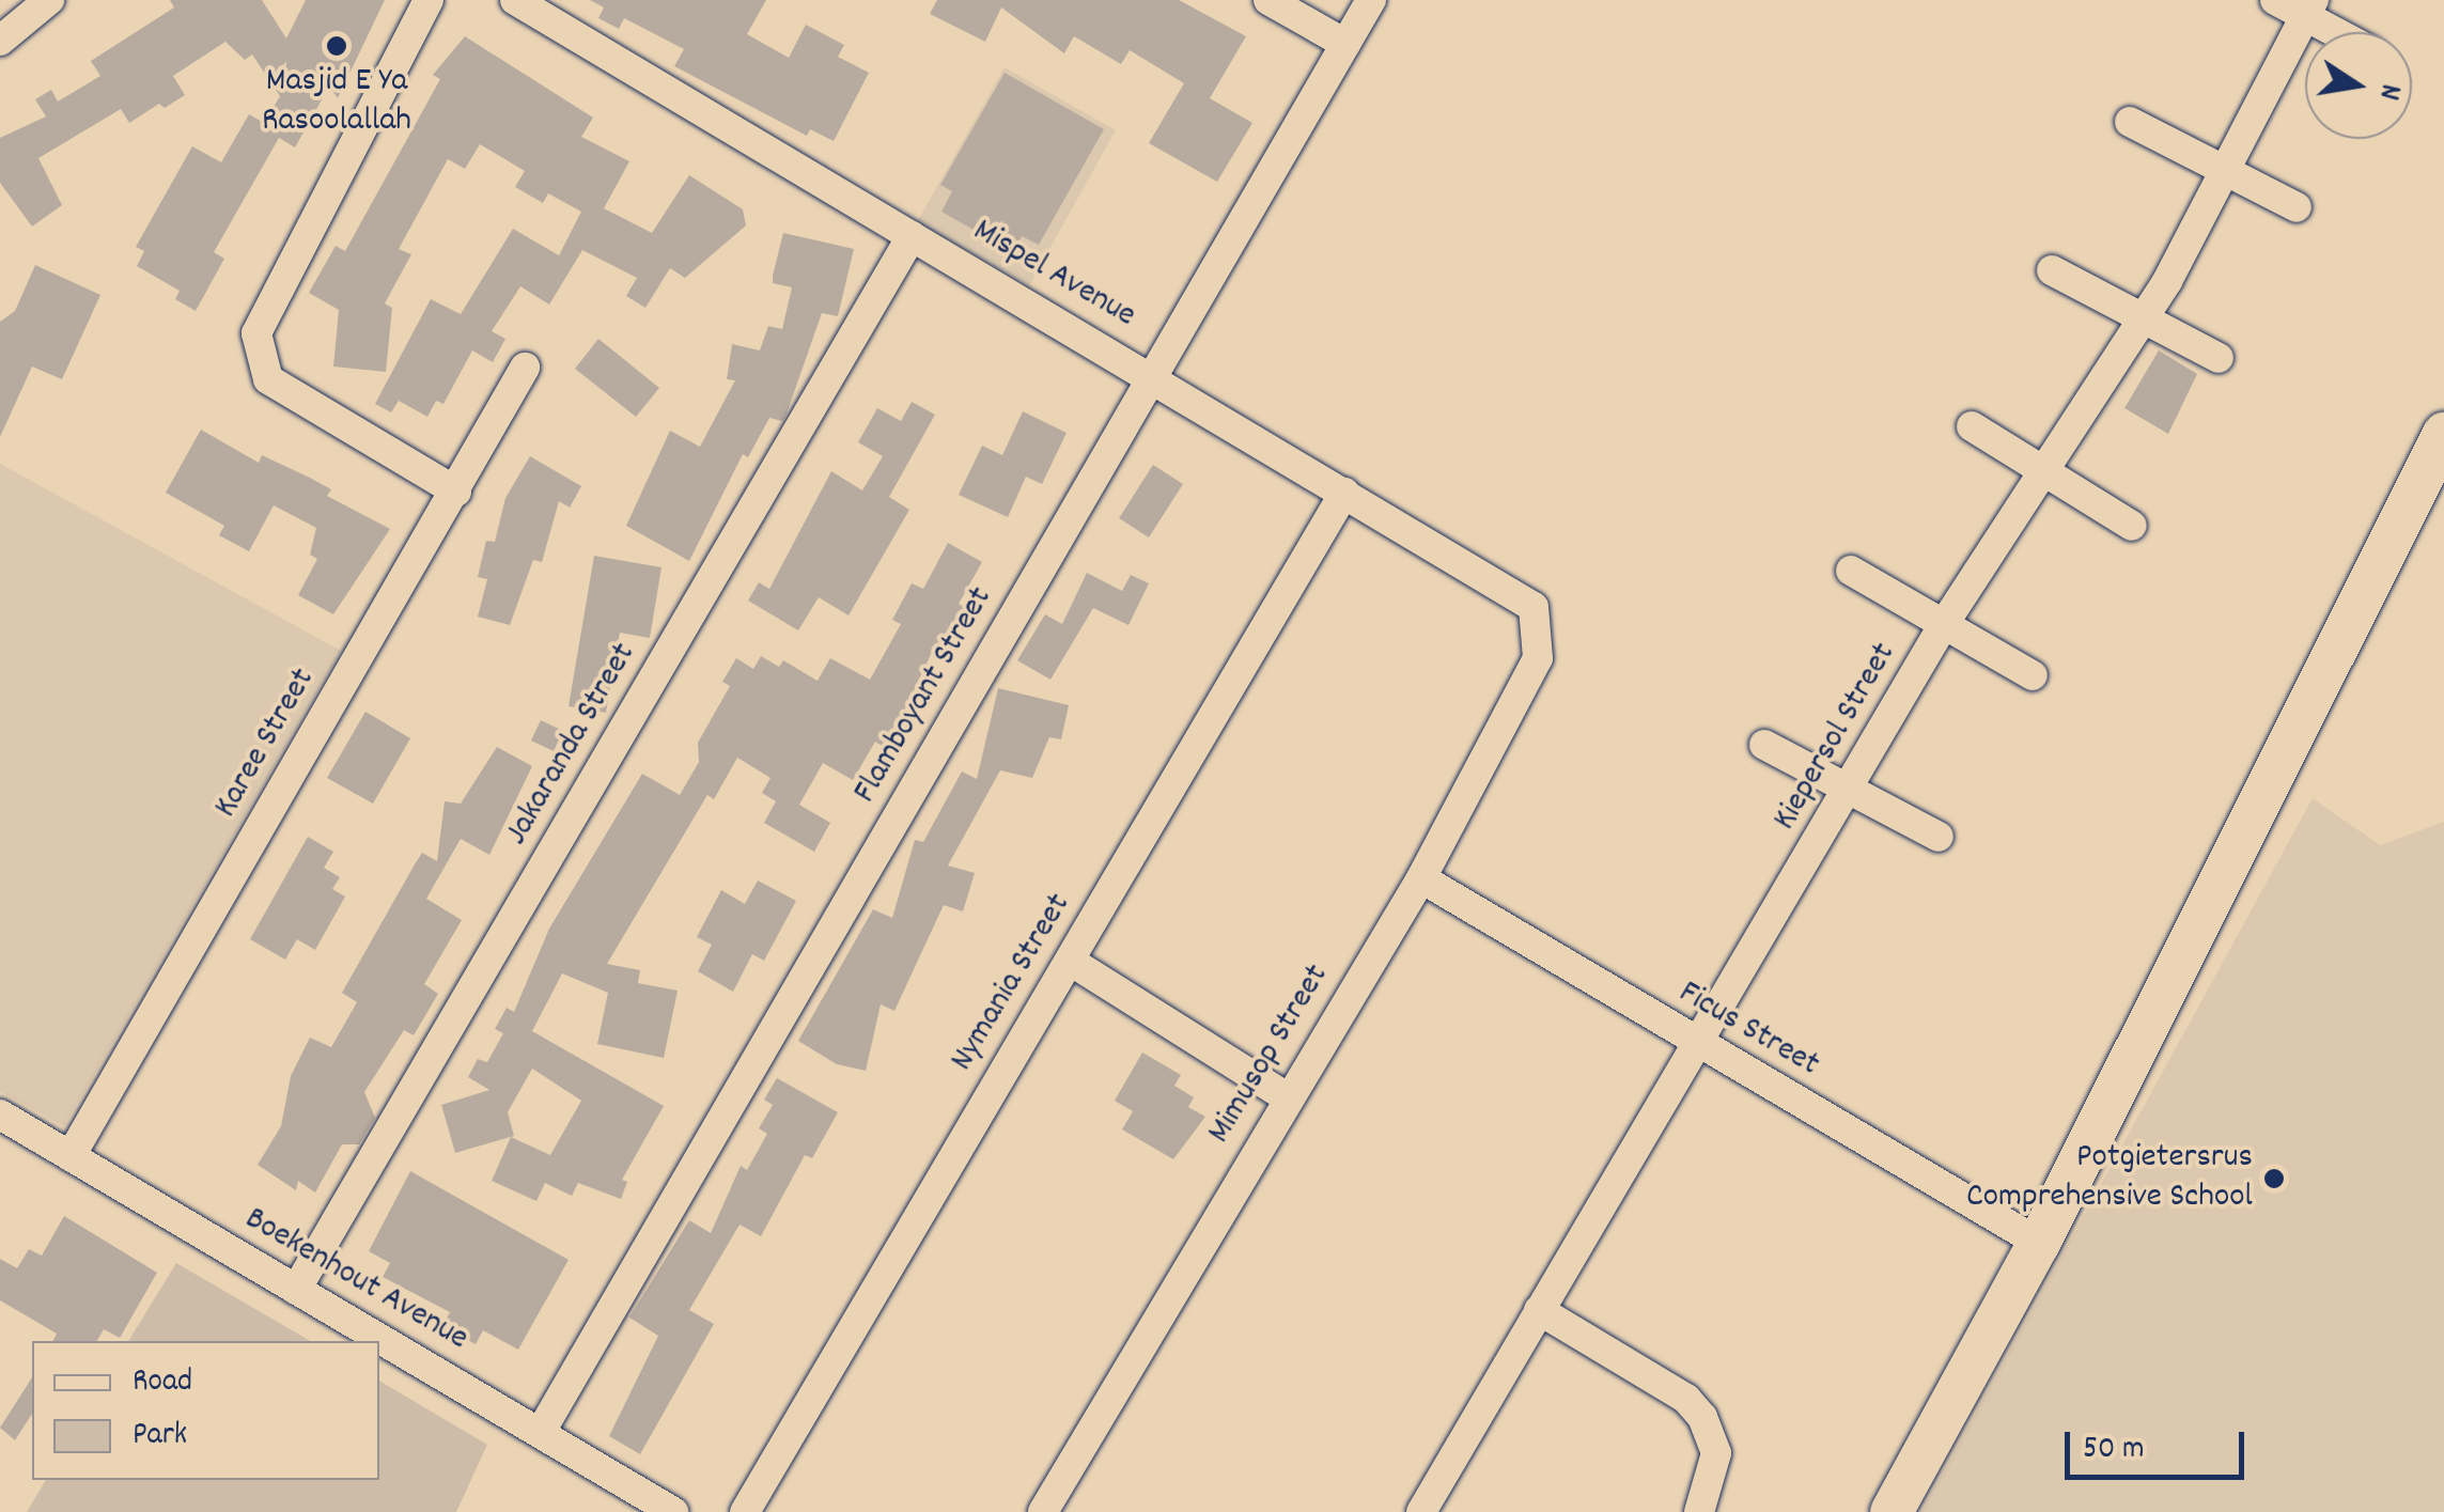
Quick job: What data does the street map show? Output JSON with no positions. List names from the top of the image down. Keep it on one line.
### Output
{"streets":{"street":["Mispel Avenue","Flamboyant Street","Kiepersol Street","Karee Street","Jakaranda Street","Nymania Street","Ficus Street","Mimusop Street","Boekenhout Avenue"]},"crossings":[["Mispel Avenue","Flamboyant Street"],["Mispel Avenue","Jakaranda Street"],["Mispel Avenue","Nymania Street"],["Mispel Avenue","Mimusop Street"],["Flamboyant Street","Boekenhout Avenue"],["Kiepersol Street","Ficus Street"],["Karee Street","Boekenhout Avenue"],["Jakaranda Street","Boekenhout Avenue"],["Ficus Street","Mimusop Street"]],"places":["Masjid E Ya Rasoolallah","Potgietersrus Comprehensive School"],"legend":["Road","Park"],"scale_bar":"50 m","north":"right"}
